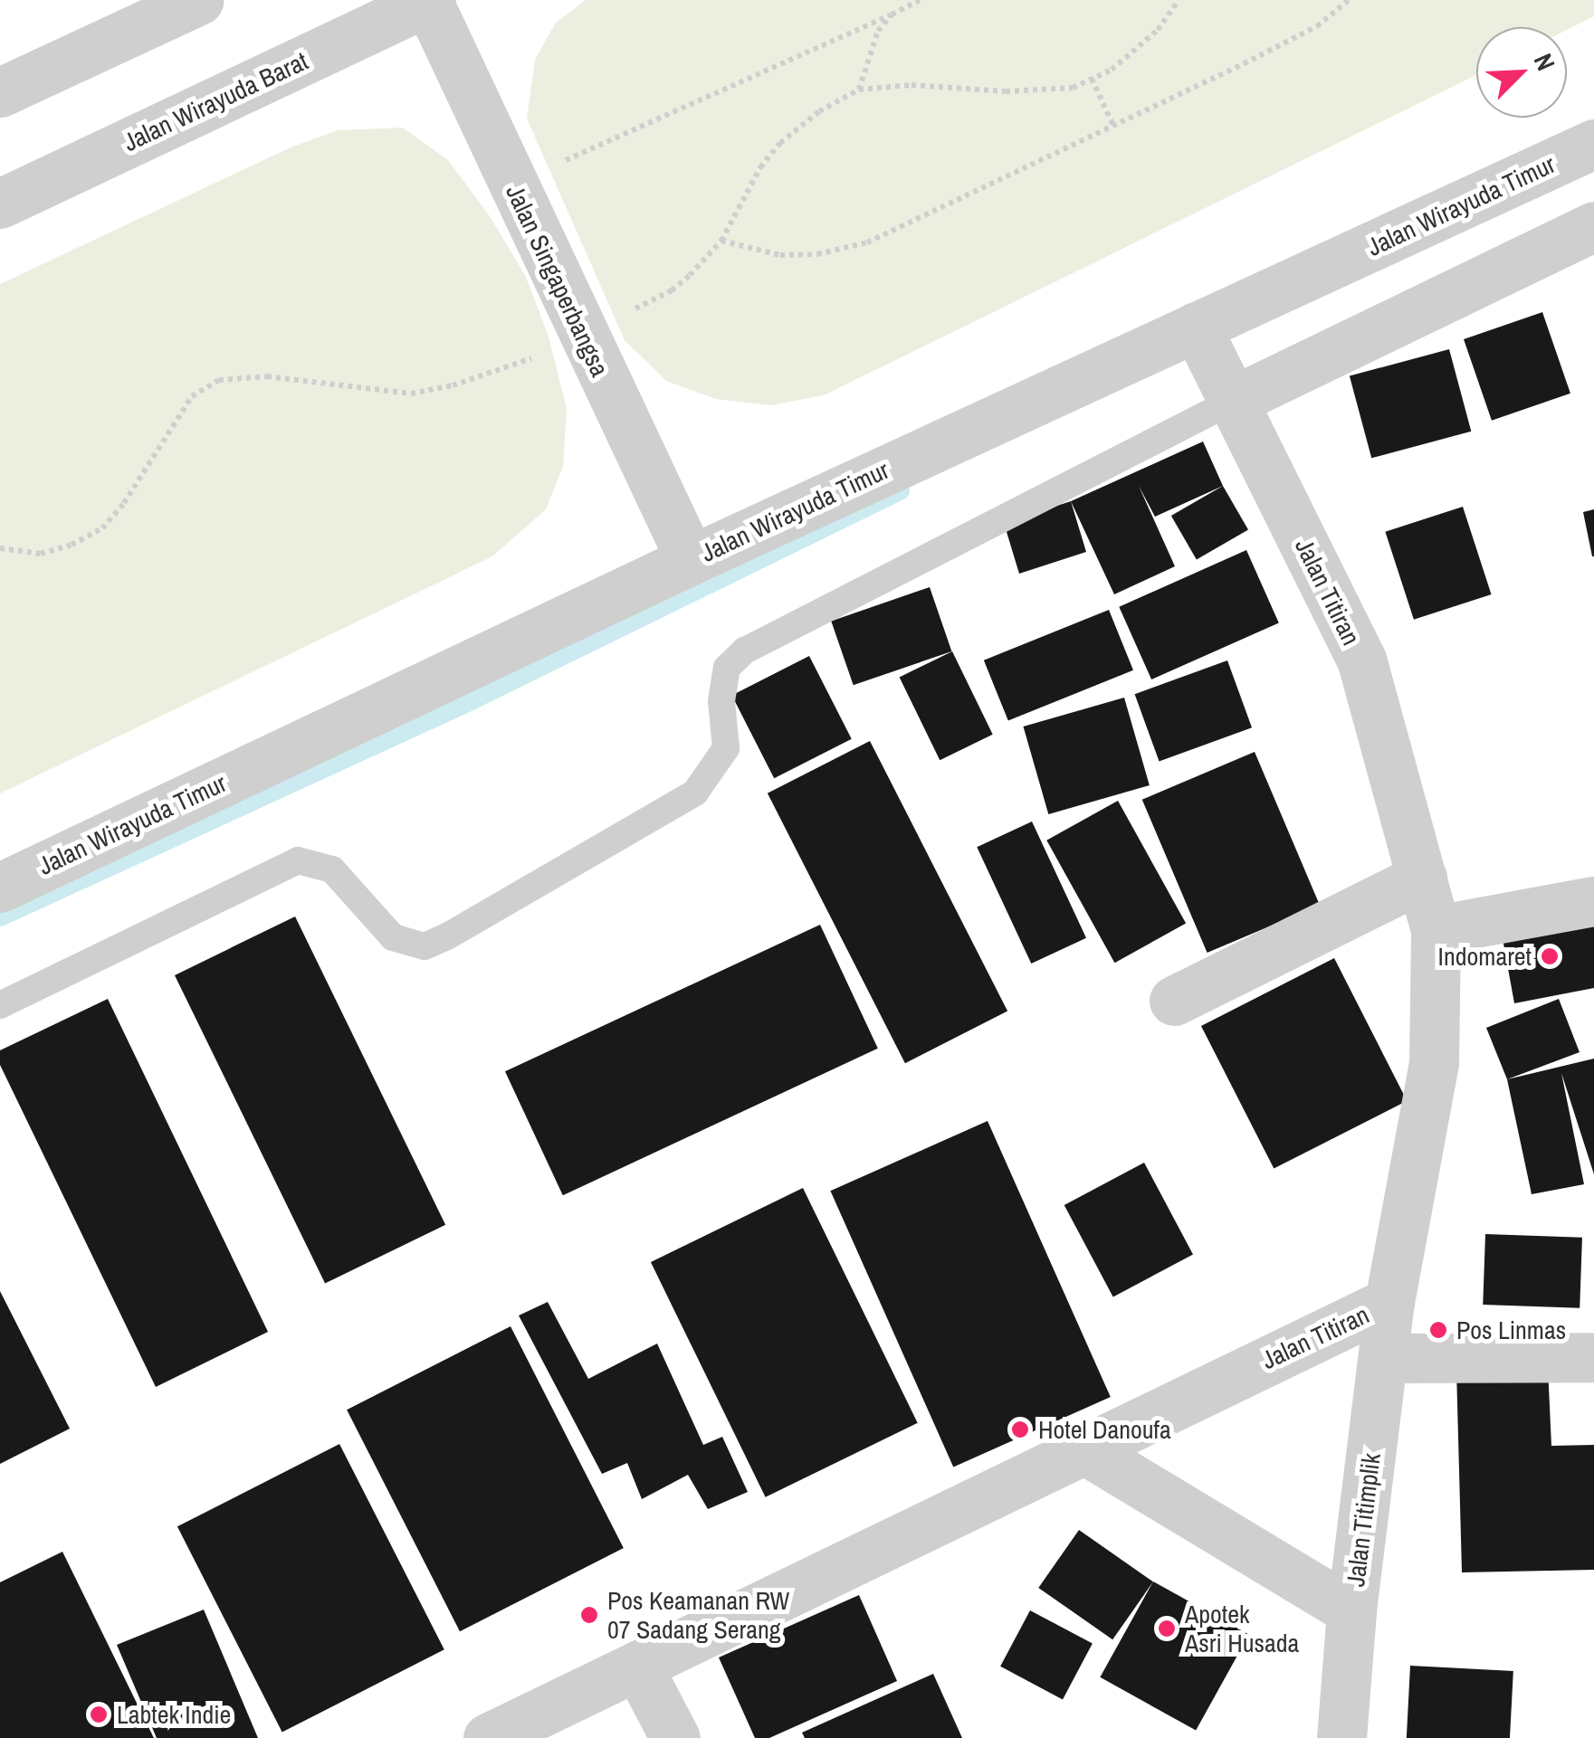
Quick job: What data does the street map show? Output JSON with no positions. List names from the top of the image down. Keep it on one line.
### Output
{"streets":{"street":["Jalan Wirayuda Barat","Jalan Wirayuda Timur","Jalan Singaperbangsa","Jalan Titiran","Jalan Titimplik"]},"crossings":[["Jalan Wirayuda Barat","Jalan Singaperbangsa"],["Jalan Wirayuda Timur","Jalan Singaperbangsa"],["Jalan Wirayuda Timur","Jalan Titiran"],["Jalan Titiran","Jalan Titimplik"]],"places":["Indomaret","Pos Linmas","Hotel Danoufa","Pos Keamanan RW 07 Sadang Serang","Apotek Asri Husada","Labtek Indie"],"north":"top right"}
